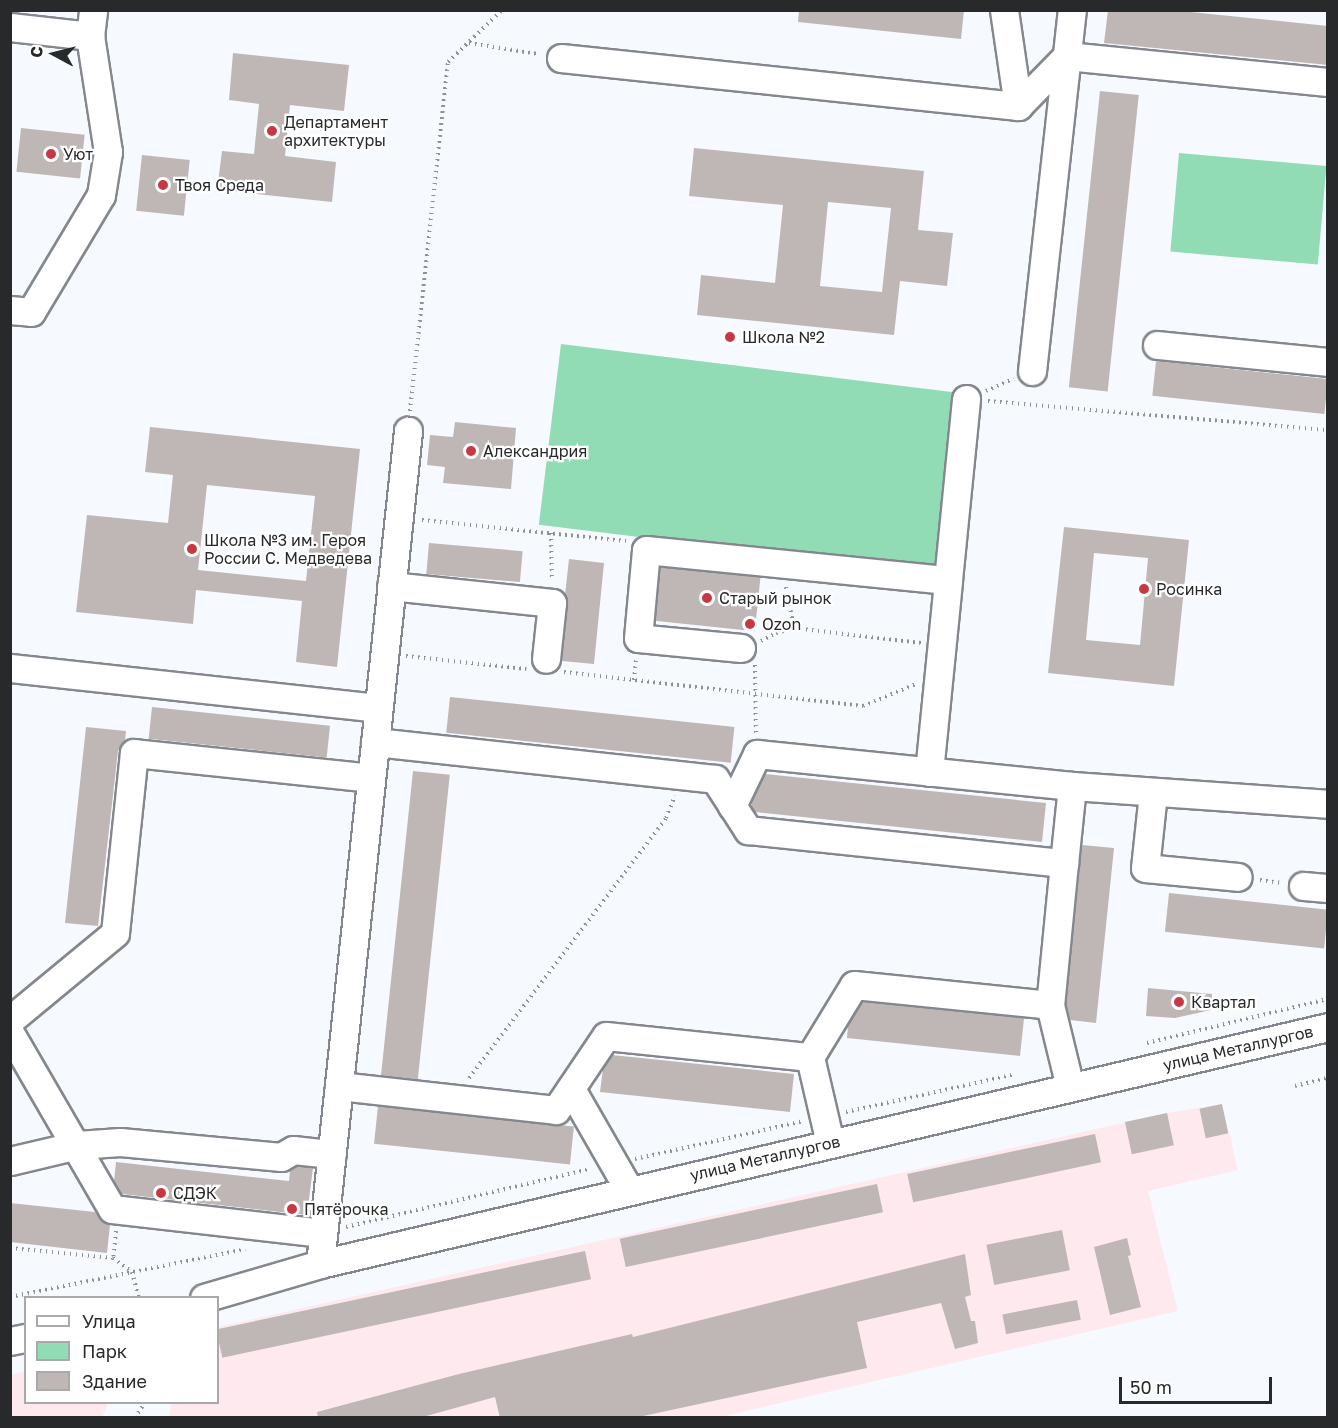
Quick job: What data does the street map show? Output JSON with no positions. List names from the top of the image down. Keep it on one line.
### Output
{"streets":{"street":["улица Металлургов"]},"places":["Департамент архитектуры","Уют","Твоя Среда","Школа №2","Александрия","Школа №3 им. Героя России С. Медведева","Росинка","Старый рынок","Ozon","Квартал","СДЭК","Пятёрочка"],"legend":["Улица","Парк","Здание"],"scale_bar":"50 m","north":"left"}
